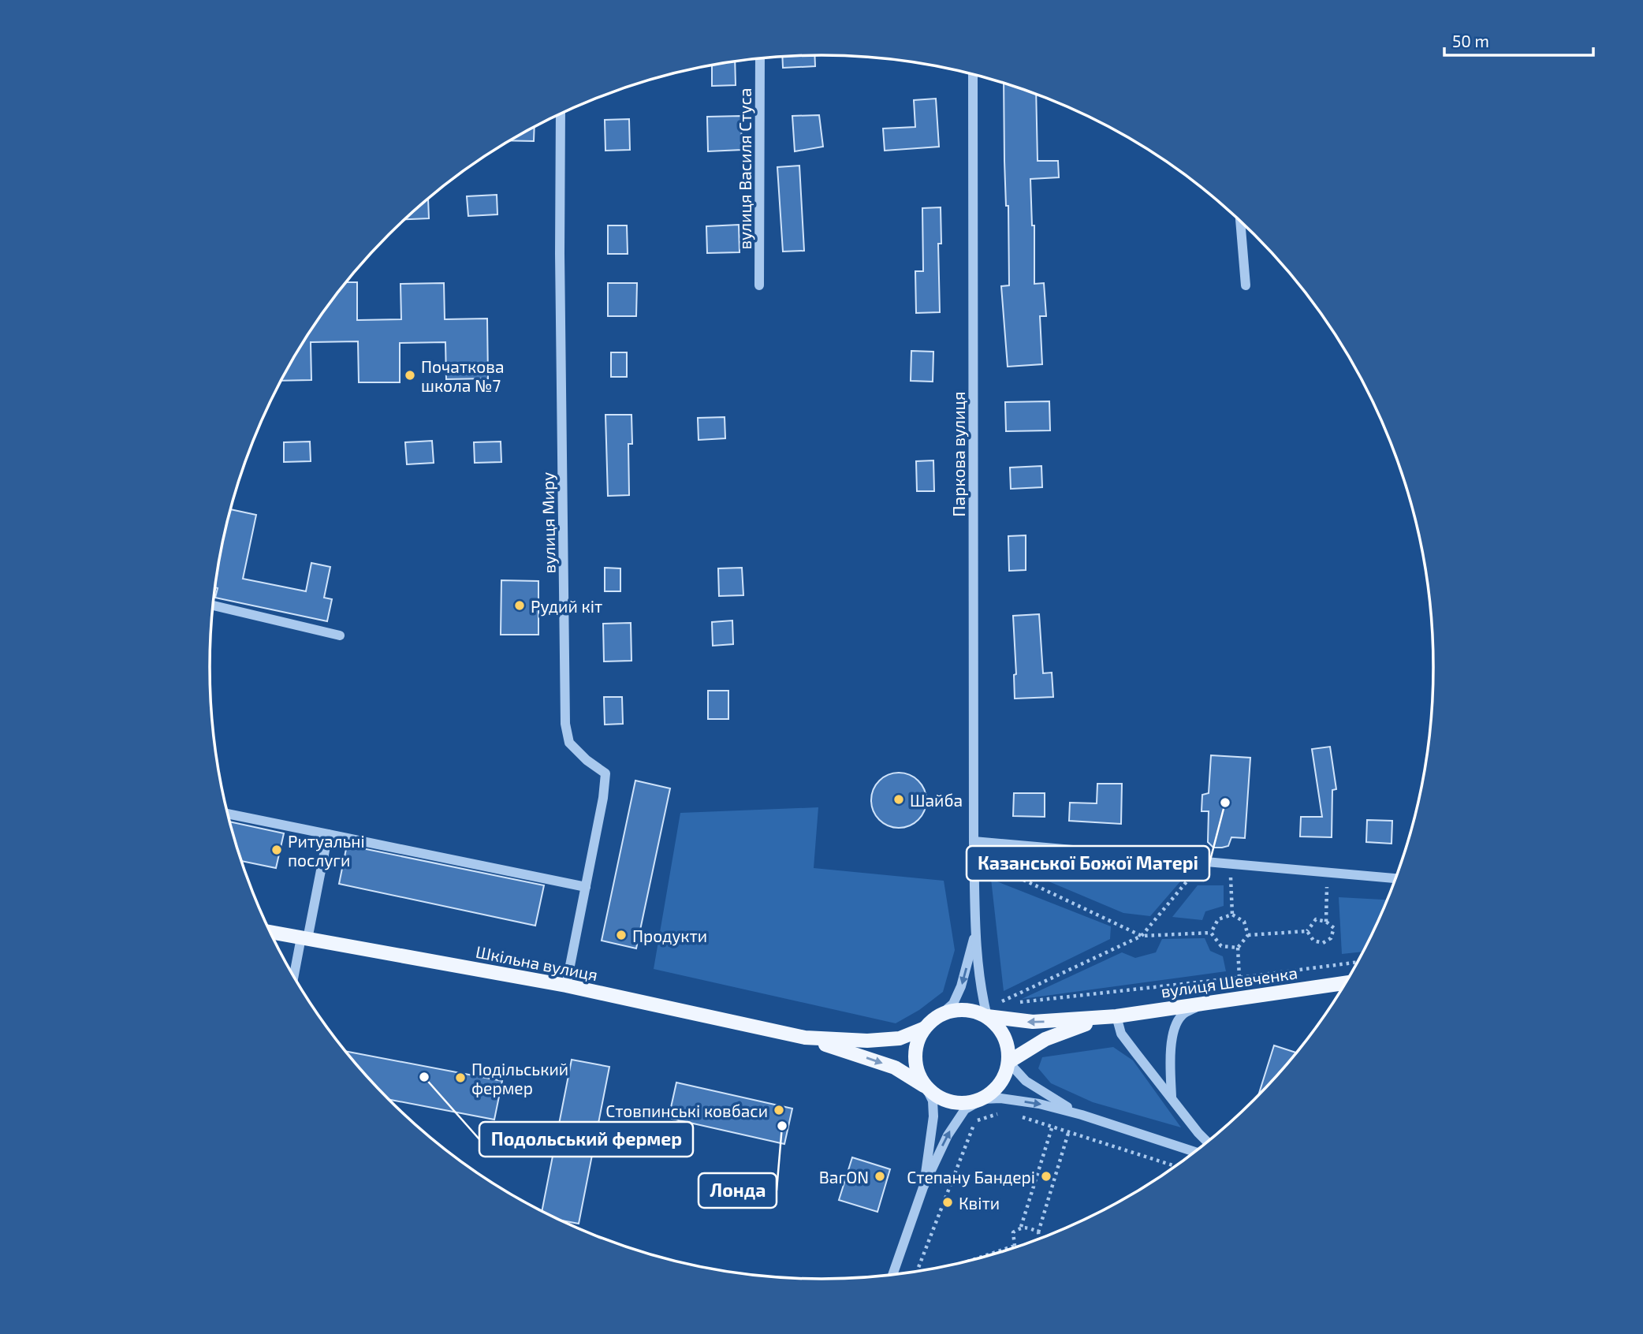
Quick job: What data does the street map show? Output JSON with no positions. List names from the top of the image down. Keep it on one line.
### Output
{"streets":{"main road":["Шкільна вулиця","вулиця Шевченка"],"street":["вулиця Василя Стуса","Паркова вулиця","вулиця Миру"]},"crossings":[["вулиця Миру","Шкільна вулиця"],["Шкільна вулиця","вулиця Шевченка"]],"places":["Початкова школа №7","Рудий кіт","Шайба","Казанської Божої Матері","Ритуальнi послуги","Продукти","Подольський фермер","Подільський фермер","Стовпинські ковбаси","Лонда","ВагON","Степану Бандері","Квiти"],"scale_bar":"50 m"}
